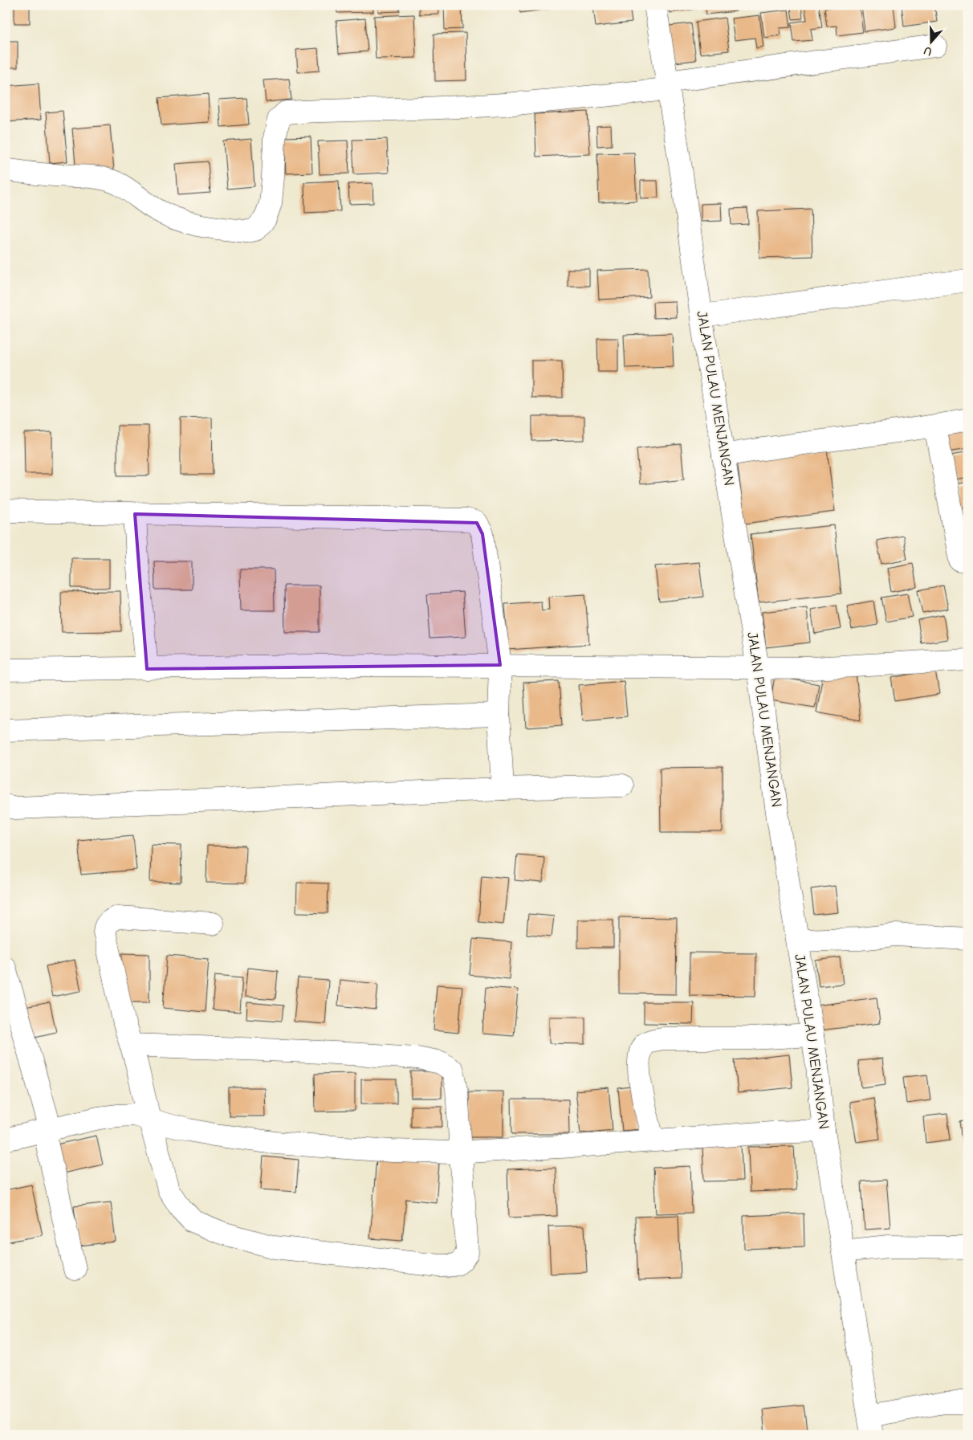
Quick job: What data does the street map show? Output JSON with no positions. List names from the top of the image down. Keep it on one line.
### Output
{"streets":{"street":["JALAN PULAU MENJANGAN"]},"north":"bottom"}
